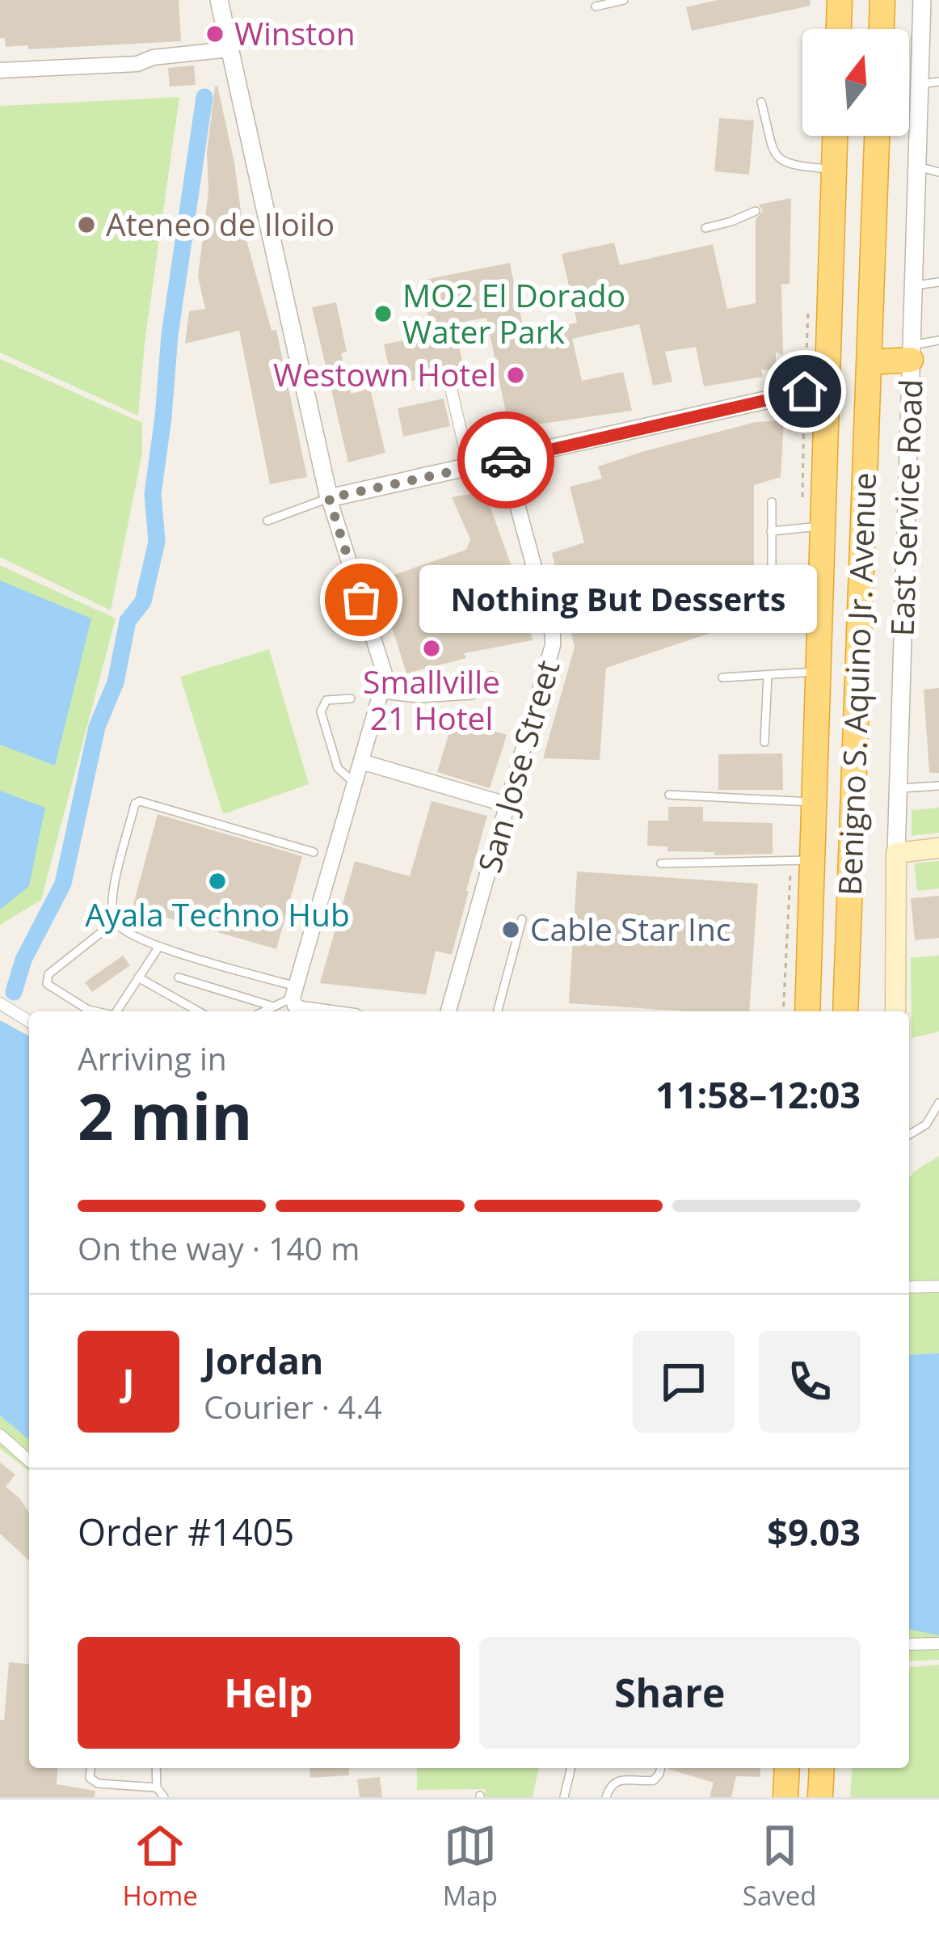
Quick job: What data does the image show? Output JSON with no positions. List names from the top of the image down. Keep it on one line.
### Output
{"streets":{"highway":["Benigno S. Aquino Jr. Avenue"],"main road":["East Service Road"],"street":["San Jose Street"]},"places":["Winston","Ateneo de Iloilo","MO2 El Dorado Water Park","Westown Hotel","Nothing But Desserts","Smallville 21 Hotel","Ayala Techno Hub","Cable Star Inc"],"north":"top","page":{"bubble":"Nothing But Desserts","heading":["2 min","Arriving in","11:58–12:03"],"panel":["Jordan","Courier · 4.4","Order #1405","$9.03"],"bar":"On the way · 140 m","round":"J","buttons":["Help","Share"],"tabs":["Home","Map","Saved"]}}
